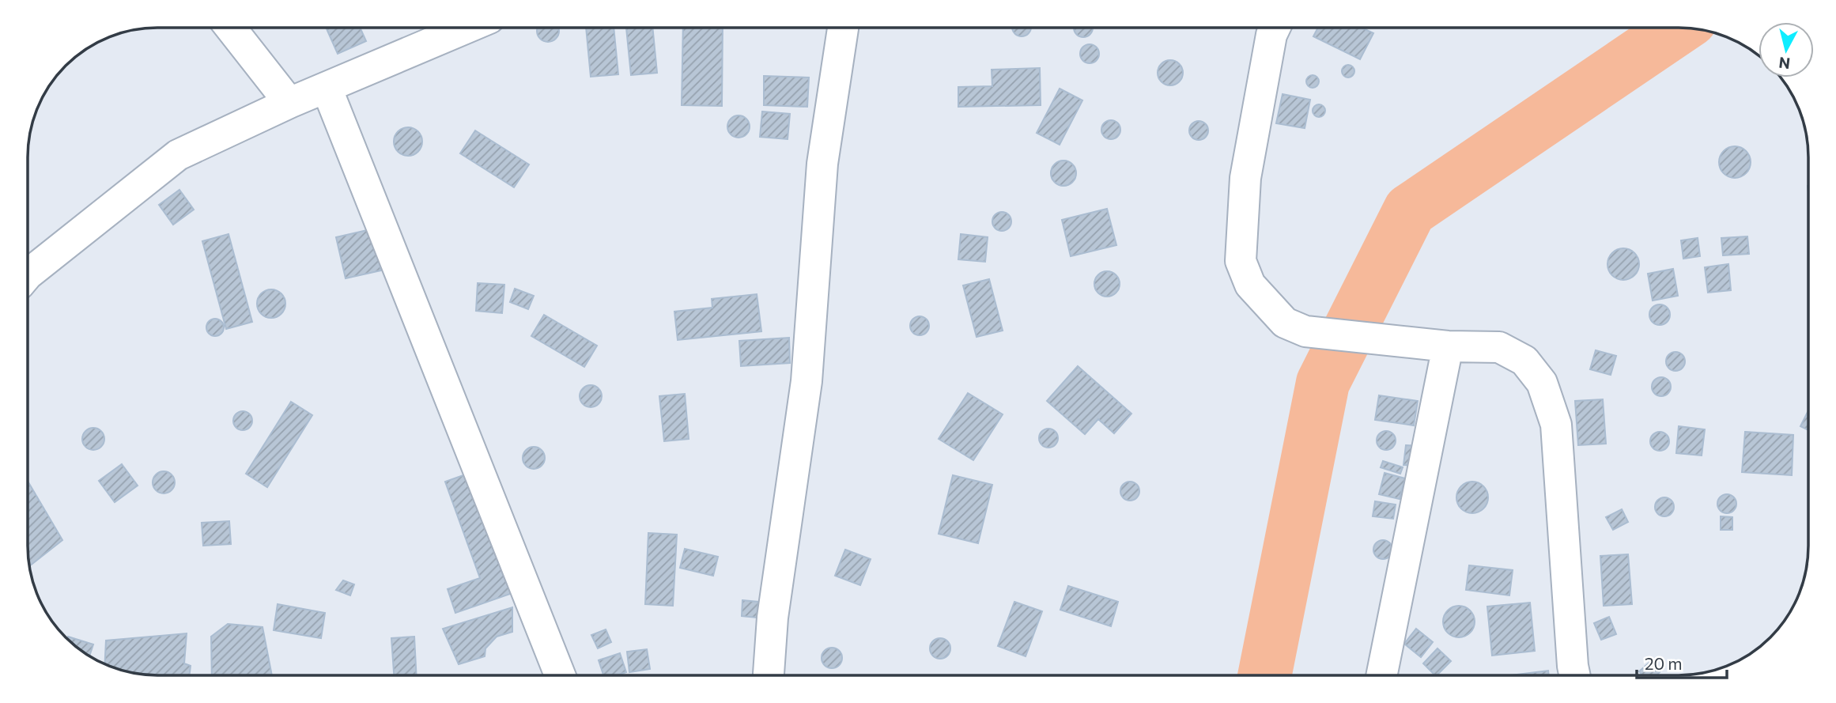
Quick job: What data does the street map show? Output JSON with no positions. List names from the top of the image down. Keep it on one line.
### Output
{"scale_bar":"20 m","north":"bottom"}
